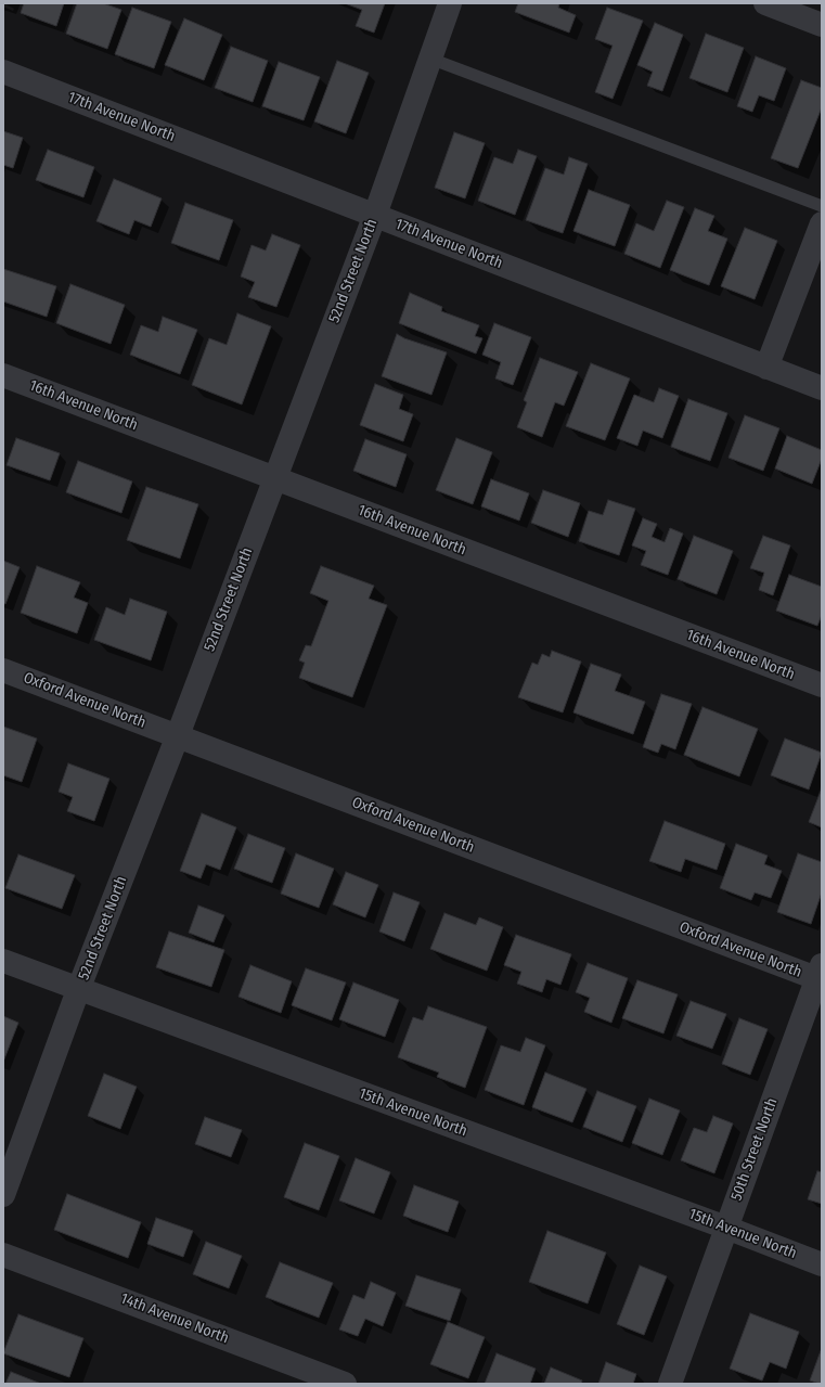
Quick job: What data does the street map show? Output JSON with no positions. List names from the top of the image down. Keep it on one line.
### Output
{"streets":{"street":["17th Avenue North","52nd Street North","16th Avenue North","Oxford Avenue North","15th Avenue North","50th Street North","14th Avenue North"]},"crossings":[["17th Avenue North","52nd Street North"],["52nd Street North","16th Avenue North"],["52nd Street North","Oxford Avenue North"],["52nd Street North","15th Avenue North"],["Oxford Avenue North","50th Street North"],["15th Avenue North","50th Street North"]]}
